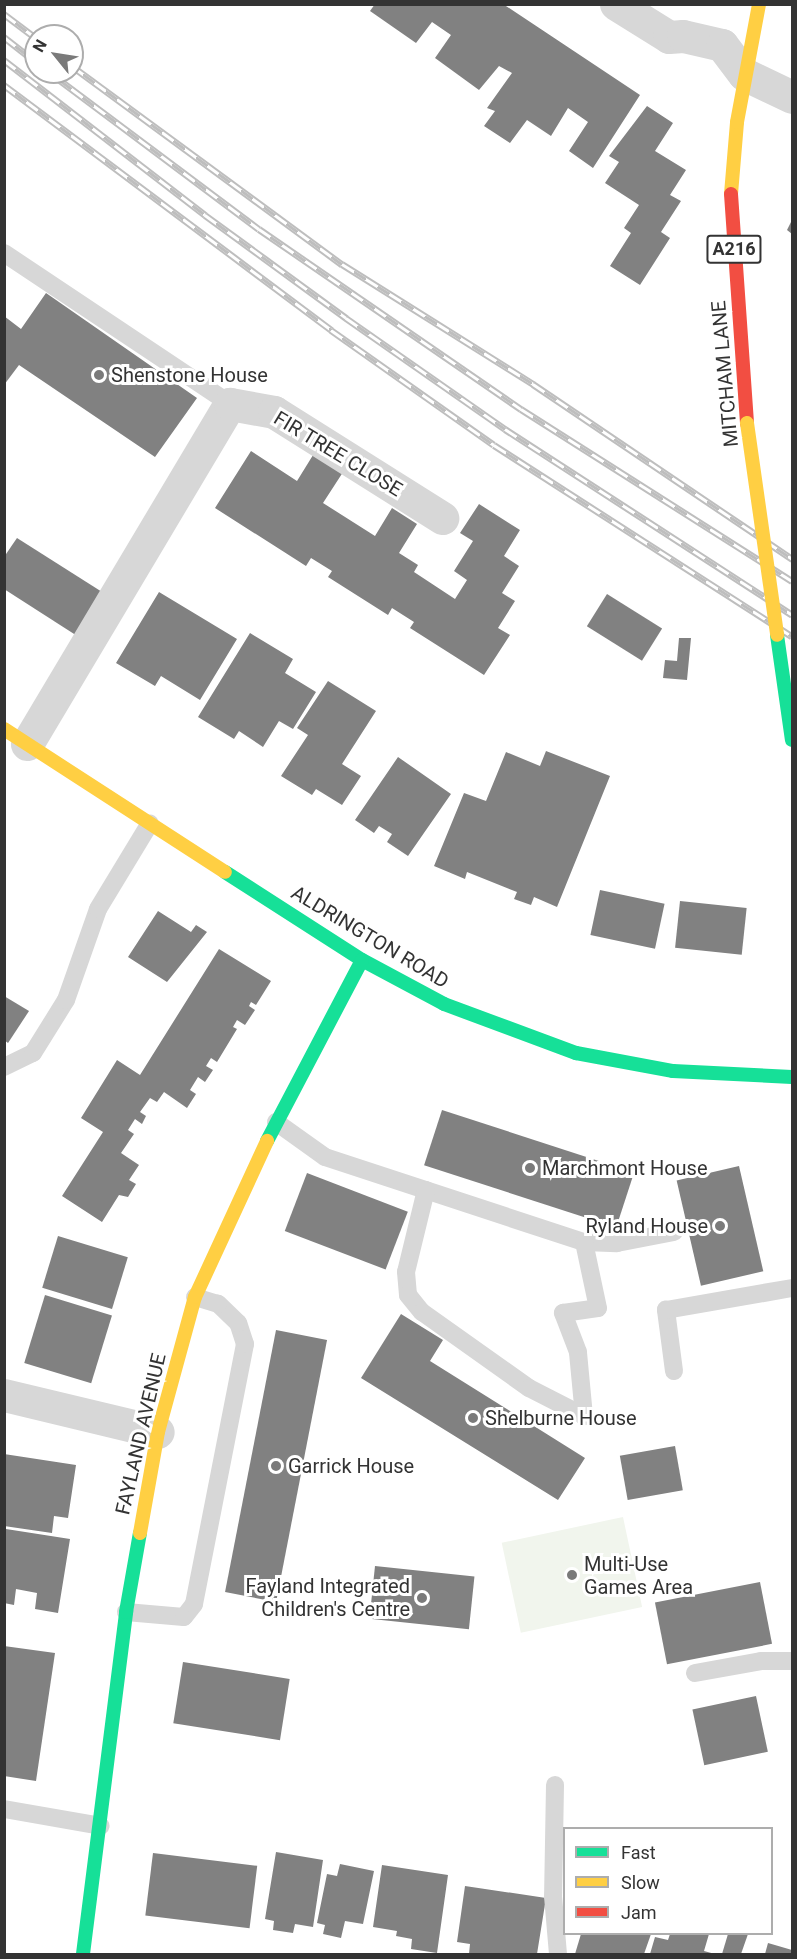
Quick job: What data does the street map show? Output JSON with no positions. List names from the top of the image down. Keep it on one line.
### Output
{"streets":{"street":["A216","MITCHAM LANE","FIR TREE CLOSE","ALDRINGTON ROAD","FAYLAND AVENUE"]},"crossings":[["ALDRINGTON ROAD","FAYLAND AVENUE"]],"places":["Shenstone House","Marchmont House","Ryland House","Shelburne House","Garrick House","Multi-Use Games Area","Fayland Integrated Children's Centre"],"legend":["Fast","Slow","Jam"],"north":"top left"}
